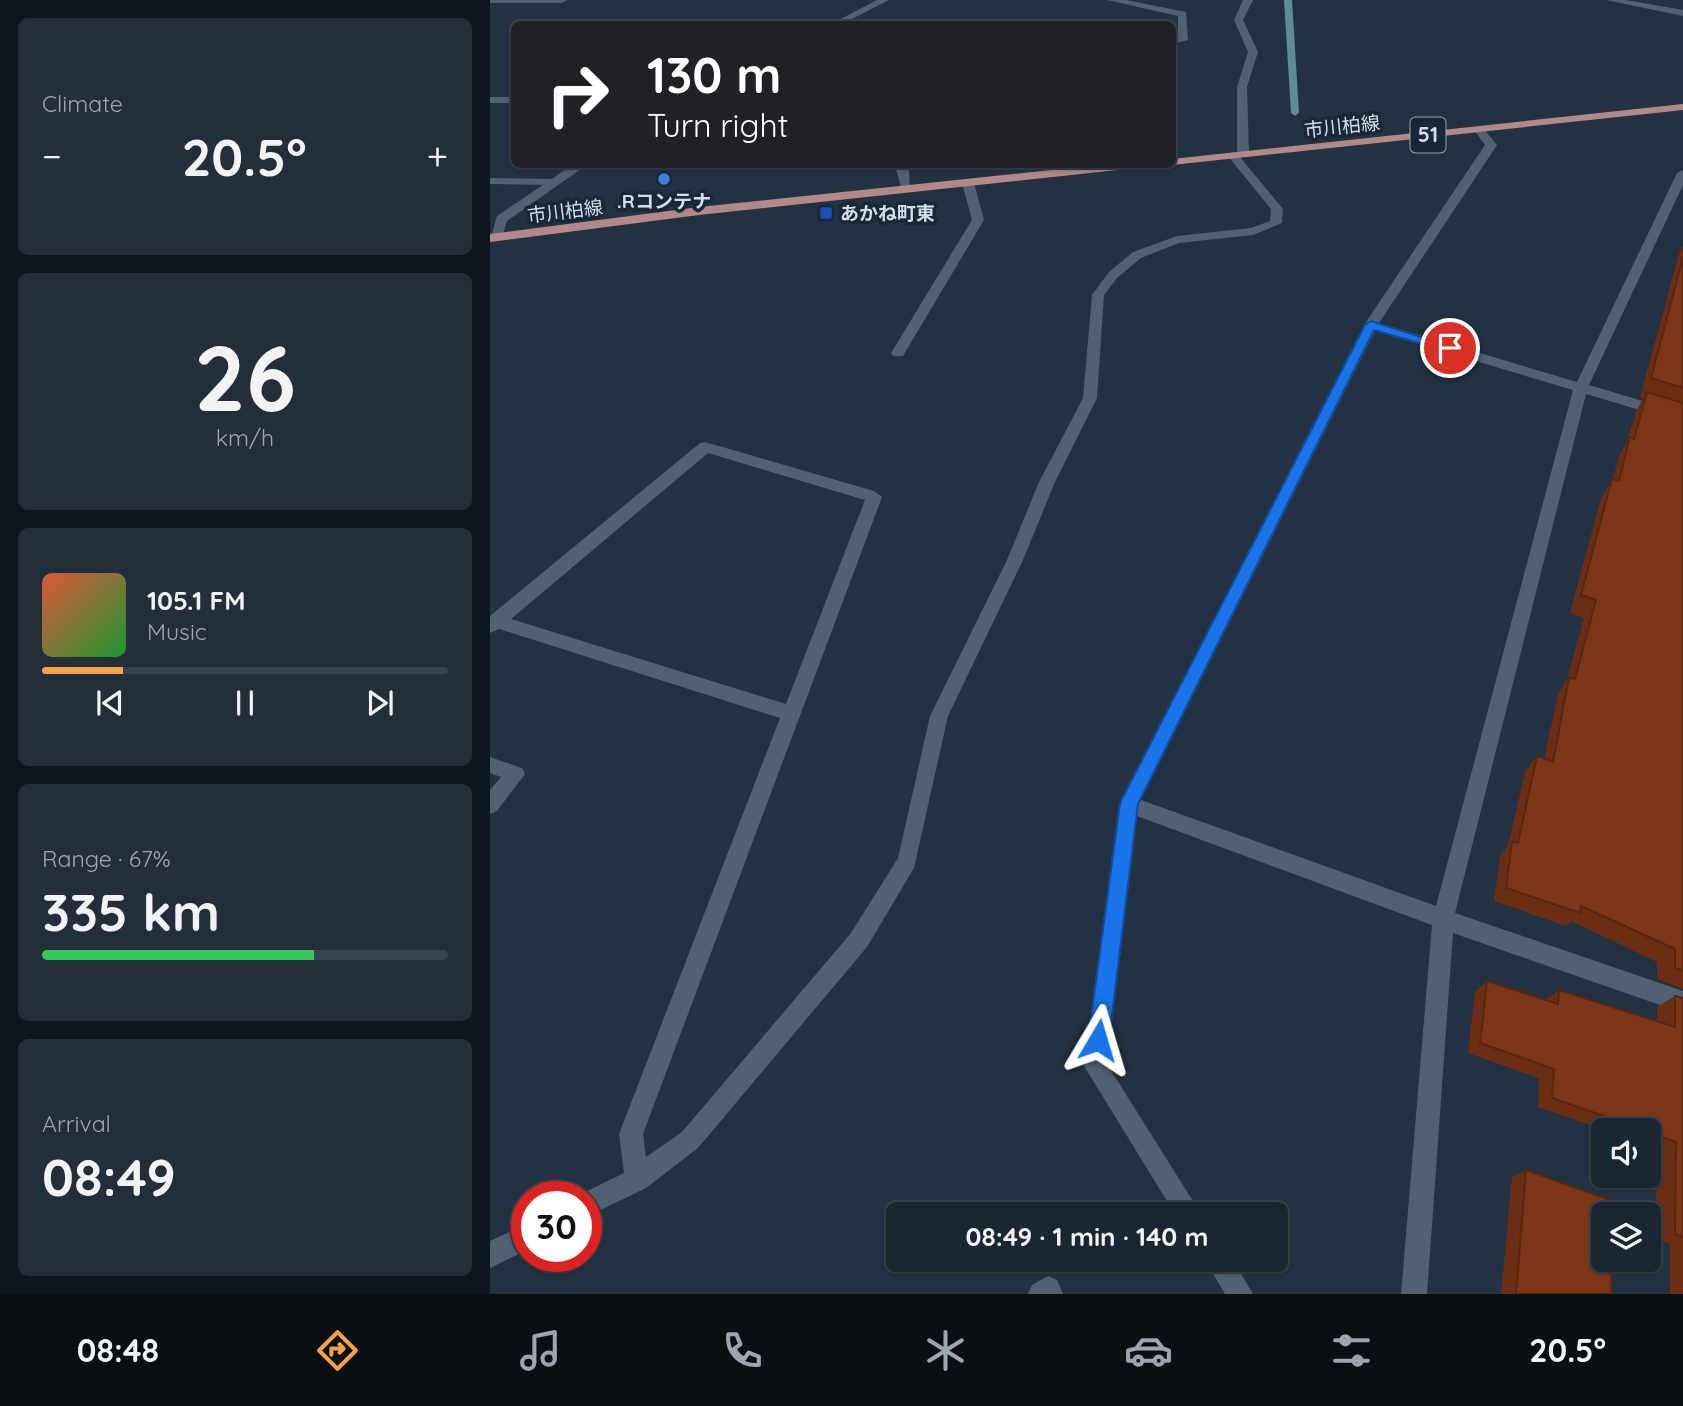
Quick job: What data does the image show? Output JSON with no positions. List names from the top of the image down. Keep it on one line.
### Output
{"streets":{"main road":["市川柏線","51"]},"places":{"other":[".Rコンテナ"],"transit":["あかね町東"]},"page":{"tile":["Climate",["26","km/h"],["Range · 67%","335 km"],["Arrival","08:49"]],"turn":["130 m","Turn right"],"heat":["−","20.5°","+"],"song":["105.1 FM","Music"],"limit":"30","trip":"08:49 · 1 min · 140 m","tabs":["08:48","20.5°"]}}
